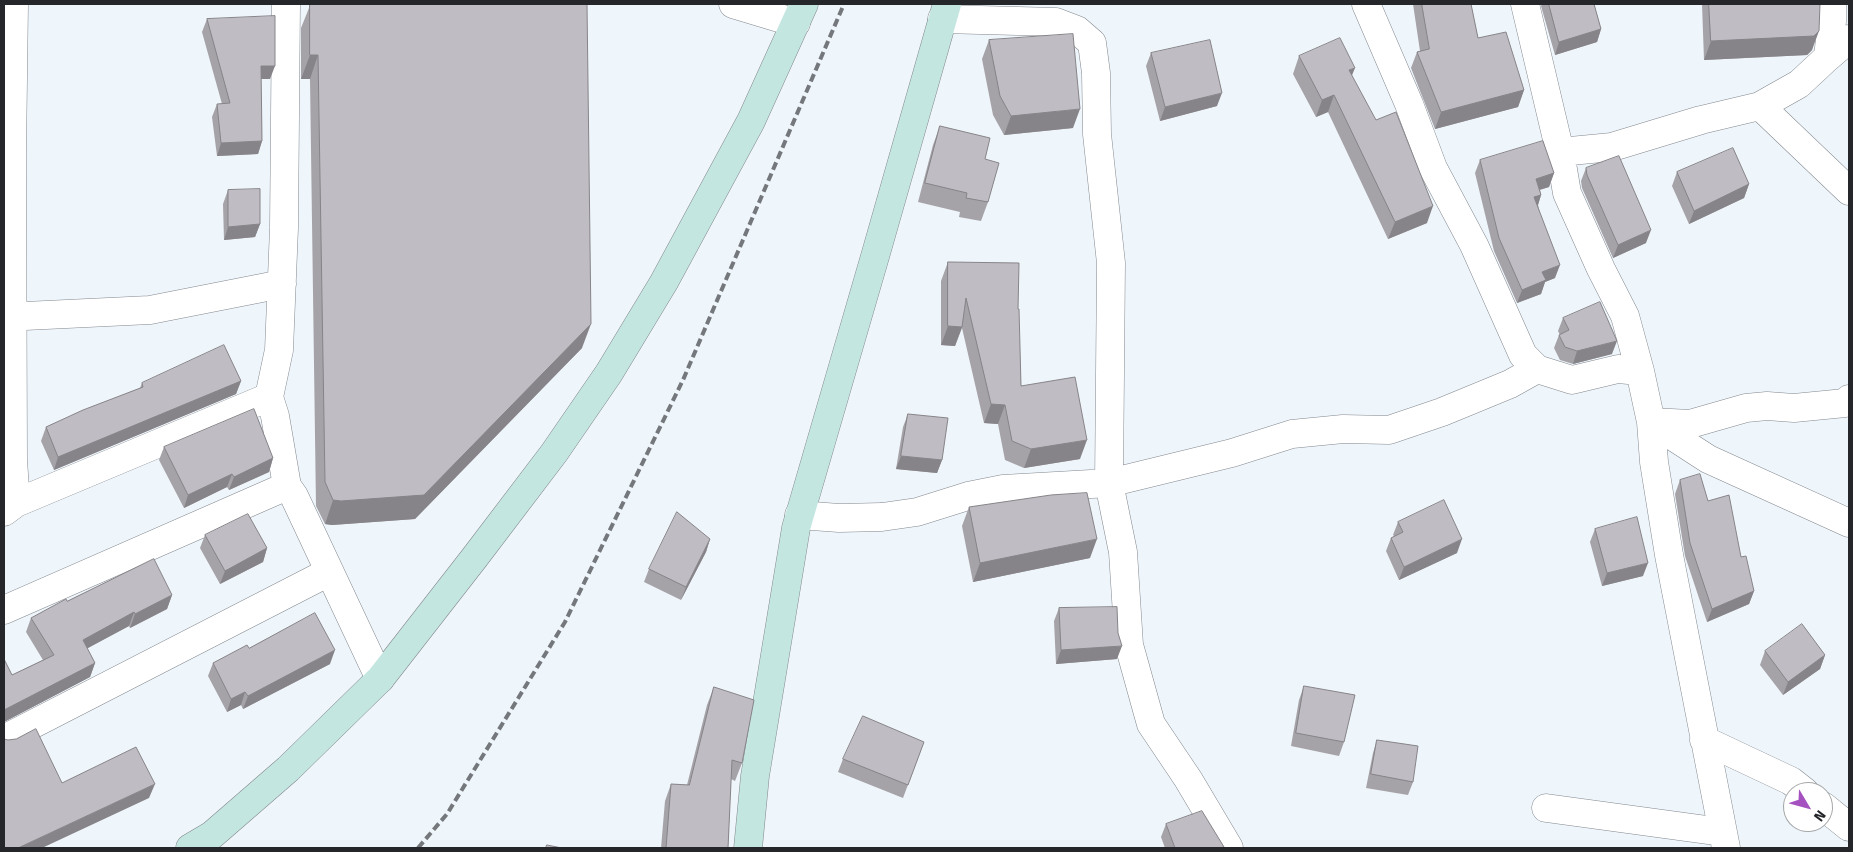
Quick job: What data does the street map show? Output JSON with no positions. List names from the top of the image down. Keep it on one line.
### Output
{"north":"bottom right"}
